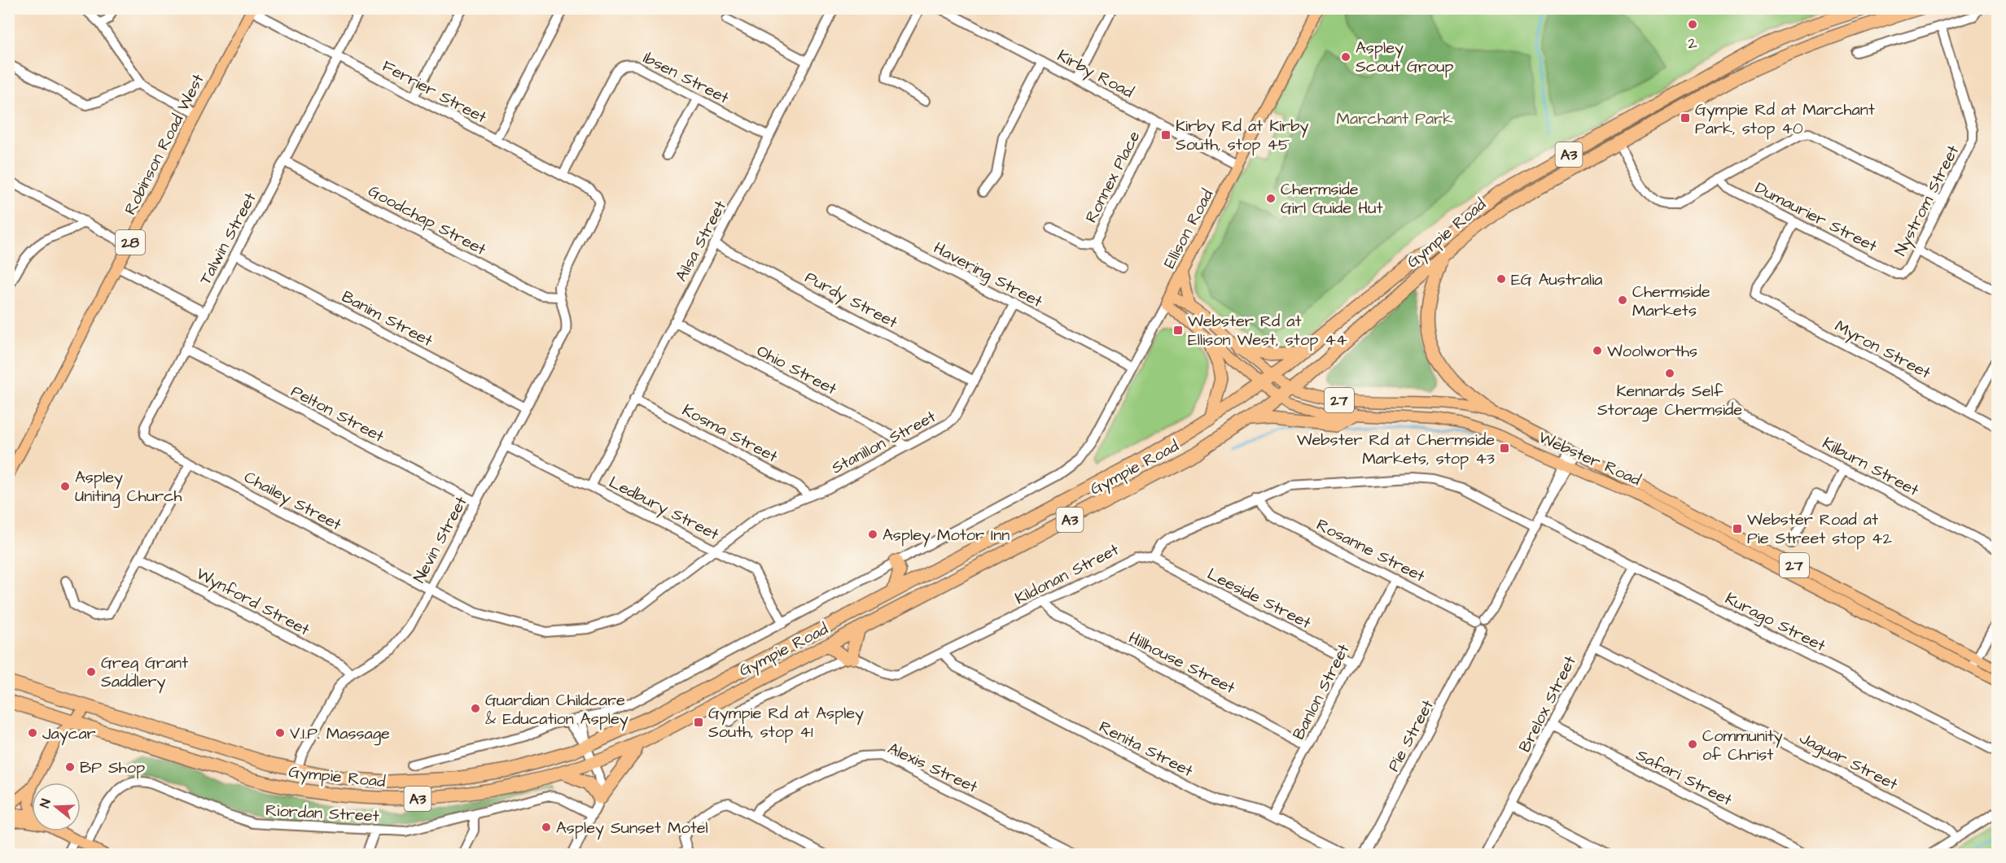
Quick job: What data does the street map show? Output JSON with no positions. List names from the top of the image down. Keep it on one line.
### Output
{"streets":{"highway":["A3","Gympie Road"],"main road":["Robinson Road West","Ellison Road","28","27","Webster Road"],"street":["Kirby Road","Ibsen Street","Ferrier Street","Ronnex Place","Nystrom Street","Dumaurier Street","Goodchap Street","Talwin Street","Ailsa Street","Havering Street","Purdy Street","Banim Street","Myron Street","Ohio Street","Pelton Street","Kosma Street","Stanillon Street","Kilburn Street","Chailey Street","Ledbury Street","Nevin Street","Rosanne Street","Kildonan Street","Leeside Street","Wynford Street","Kurago Street","Hillhouse Street","Banlon Street","Brelox Street","Pie Street","Renita Street","Jaguar Street","Alexis Street","Safari Street","Riordan Street"]},"crossings":[["Kirby Road","Ronnex Place"],["Kirby Road","Ellison Road"],["Ibsen Street","Ferrier Street"],["Ibsen Street","Ailsa Street"],["Ferrier Street","Robinson Road West"],["Ferrier Street","Goodchap Street"],["Ferrier Street","Talwin Street"],["Ferrier Street","Nevin Street"],["Nystrom Street","Dumaurier Street"],["Dumaurier Street","Myron Street"],["Goodchap Street","Talwin Street"],["Goodchap Street","Nevin Street"],["Ellison Road","Gympie Road"],["Ellison Road","Havering Street"],["Ellison Road","Webster Road"],["Gympie Road","Webster Road"],["Gympie Road","Ledbury Street"],["Gympie Road","Nevin Street"],["Talwin Street","Banim Street"],["Talwin Street","Pelton Street"],["Talwin Street","Chailey Street"],["Ailsa Street","Purdy Street"],["Ailsa Street","Ohio Street"],["Ailsa Street","Kosma Street"],["Ailsa Street","Ledbury Street"],["Havering Street","Stanillon Street"],["Purdy Street","Stanillon Street"],["Banim Street","Nevin Street"],["Ohio Street","Stanillon Street"],["Pelton Street","Nevin Street"],["Kosma Street","Stanillon Street"],["Stanillon Street","Chailey Street"],["Stanillon Street","Ledbury Street"],["Webster Road","Pie Street"],["Chailey Street","Ledbury Street"],["Chailey Street","Nevin Street"],["Ledbury Street","Nevin Street"],["Nevin Street","Wynford Street"],["Rosanne Street","Banlon Street"],["Rosanne Street","Pie Street"],["Kildonan Street","Leeside Street"],["Kildonan Street","Hillhouse Street"],["Kildonan Street","Renita Street"],["Leeside Street","Banlon Street"],["Kurago Street","Brelox Street"],["Kurago Street","Pie Street"],["Hillhouse Street","Banlon Street"],["Banlon Street","Renita Street"],["Brelox Street","Jaguar Street"],["Brelox Street","Safari Street"]],"parks":["Marchant Park"],"places":{"other":["2","Aspley Scout Group","Chermside Girl Guide Hut","EG Australia","Chermside Markets","Woolworths","Kennards Self Storage Chermside","Aspley Uniting Church","Aspley Motor Inn","Greg Grant Saddlery","Guardian Childcare & Education Aspley","Jaycar","V.I.P. Massage","Community of Christ","BP Shop","Aspley Sunset Motel"],"transit":["Gympie Rd at Marchant Park, stop 40","Kirby Rd at Kirby South, stop 45","Webster Rd at Ellison West, stop 44","Webster Rd at Chermside Markets, stop 43","Webster Road at Pie Street stop 42","Gympie Rd at Aspley South, stop 41"]},"north":"left"}
